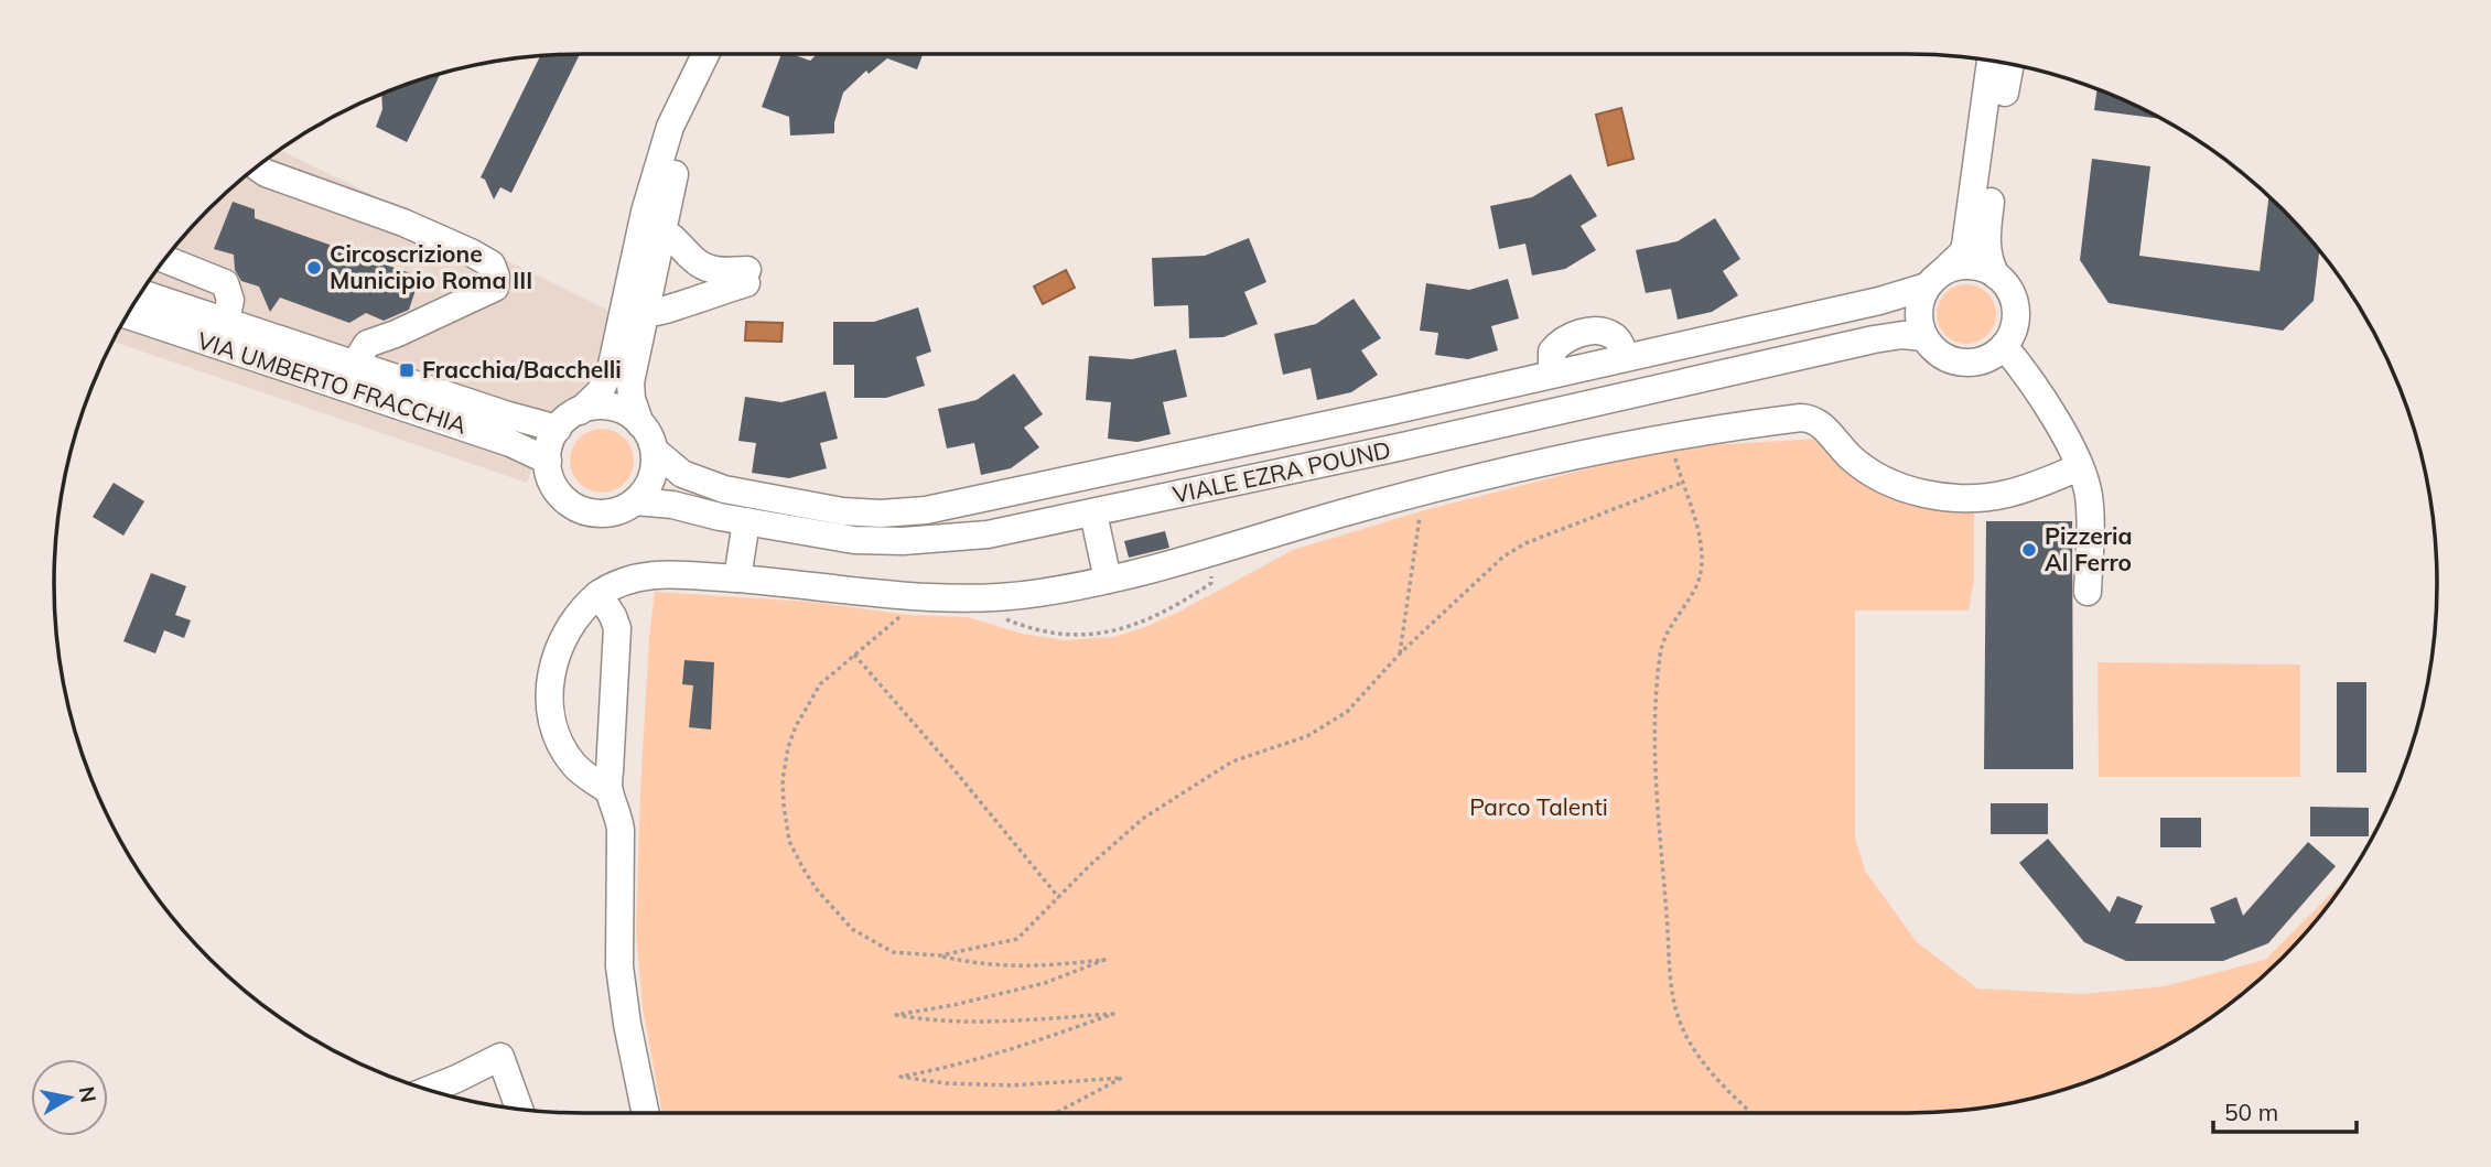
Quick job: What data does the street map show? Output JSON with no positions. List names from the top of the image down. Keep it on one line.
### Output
{"streets":{"street":["VIA UMBERTO FRACCHIA","VIALE EZRA POUND"]},"crossings":[["VIA UMBERTO FRACCHIA","VIALE EZRA POUND"]],"parks":["Parco Talenti"],"places":{"other":["Circoscrizione Municipio Roma III","Pizzeria Al Ferro"],"transit":["Fracchia/Bacchelli"]},"scale_bar":"50 m","north":"right"}
